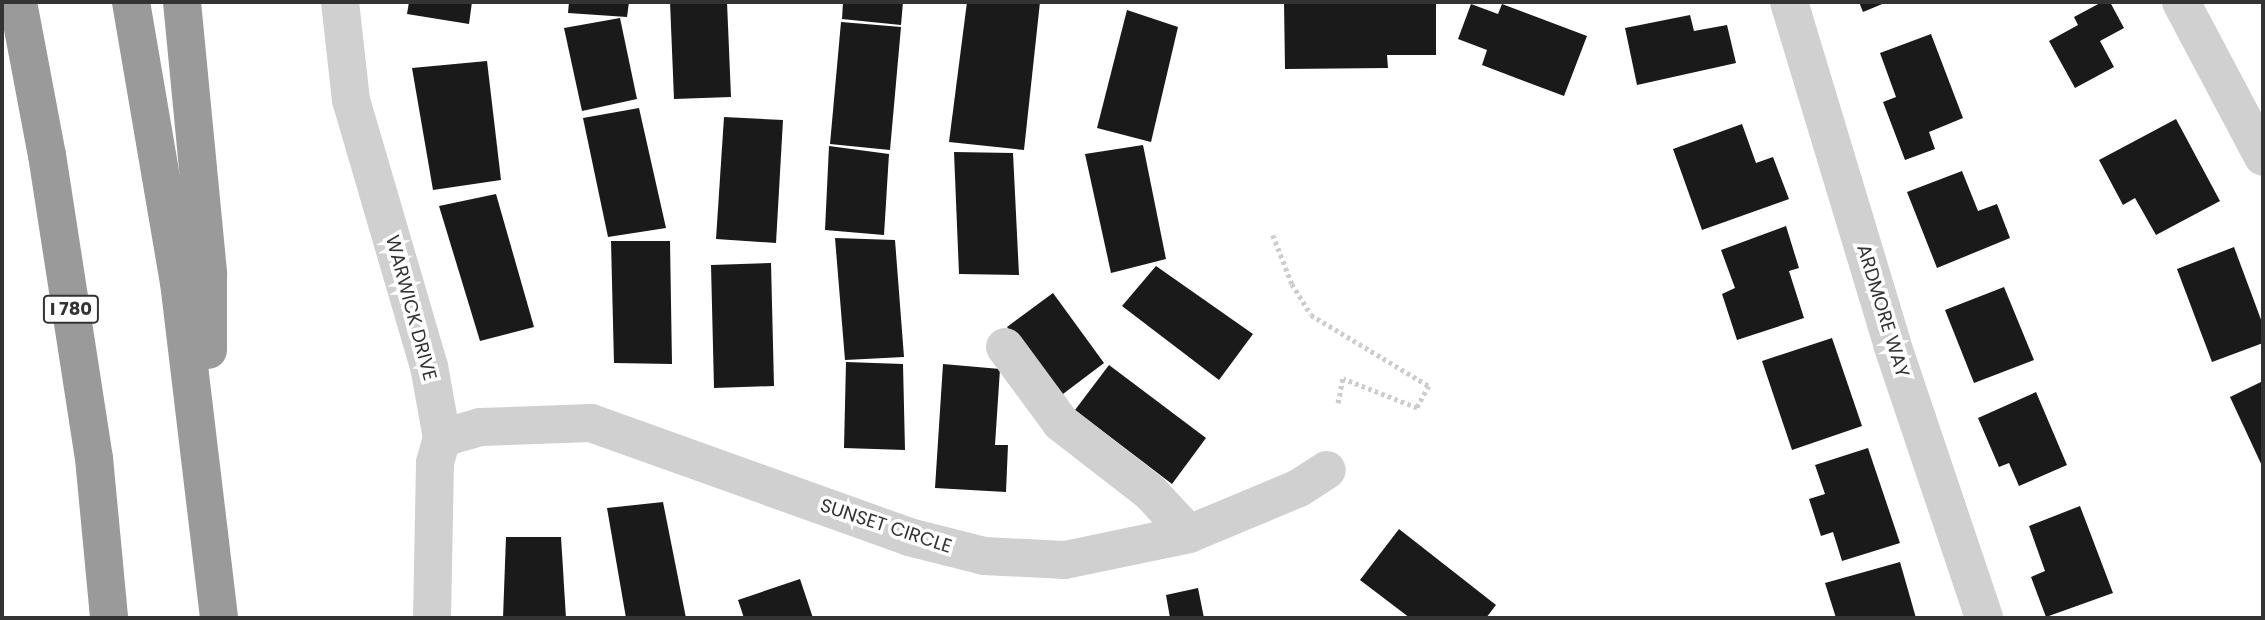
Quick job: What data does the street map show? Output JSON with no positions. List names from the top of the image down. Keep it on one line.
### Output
{"streets":{"highway":["I 780"],"street":["WARWICK DRIVE","ARDMORE WAY","SUNSET CIRCLE"]},"crossings":[["WARWICK DRIVE","SUNSET CIRCLE"]]}
